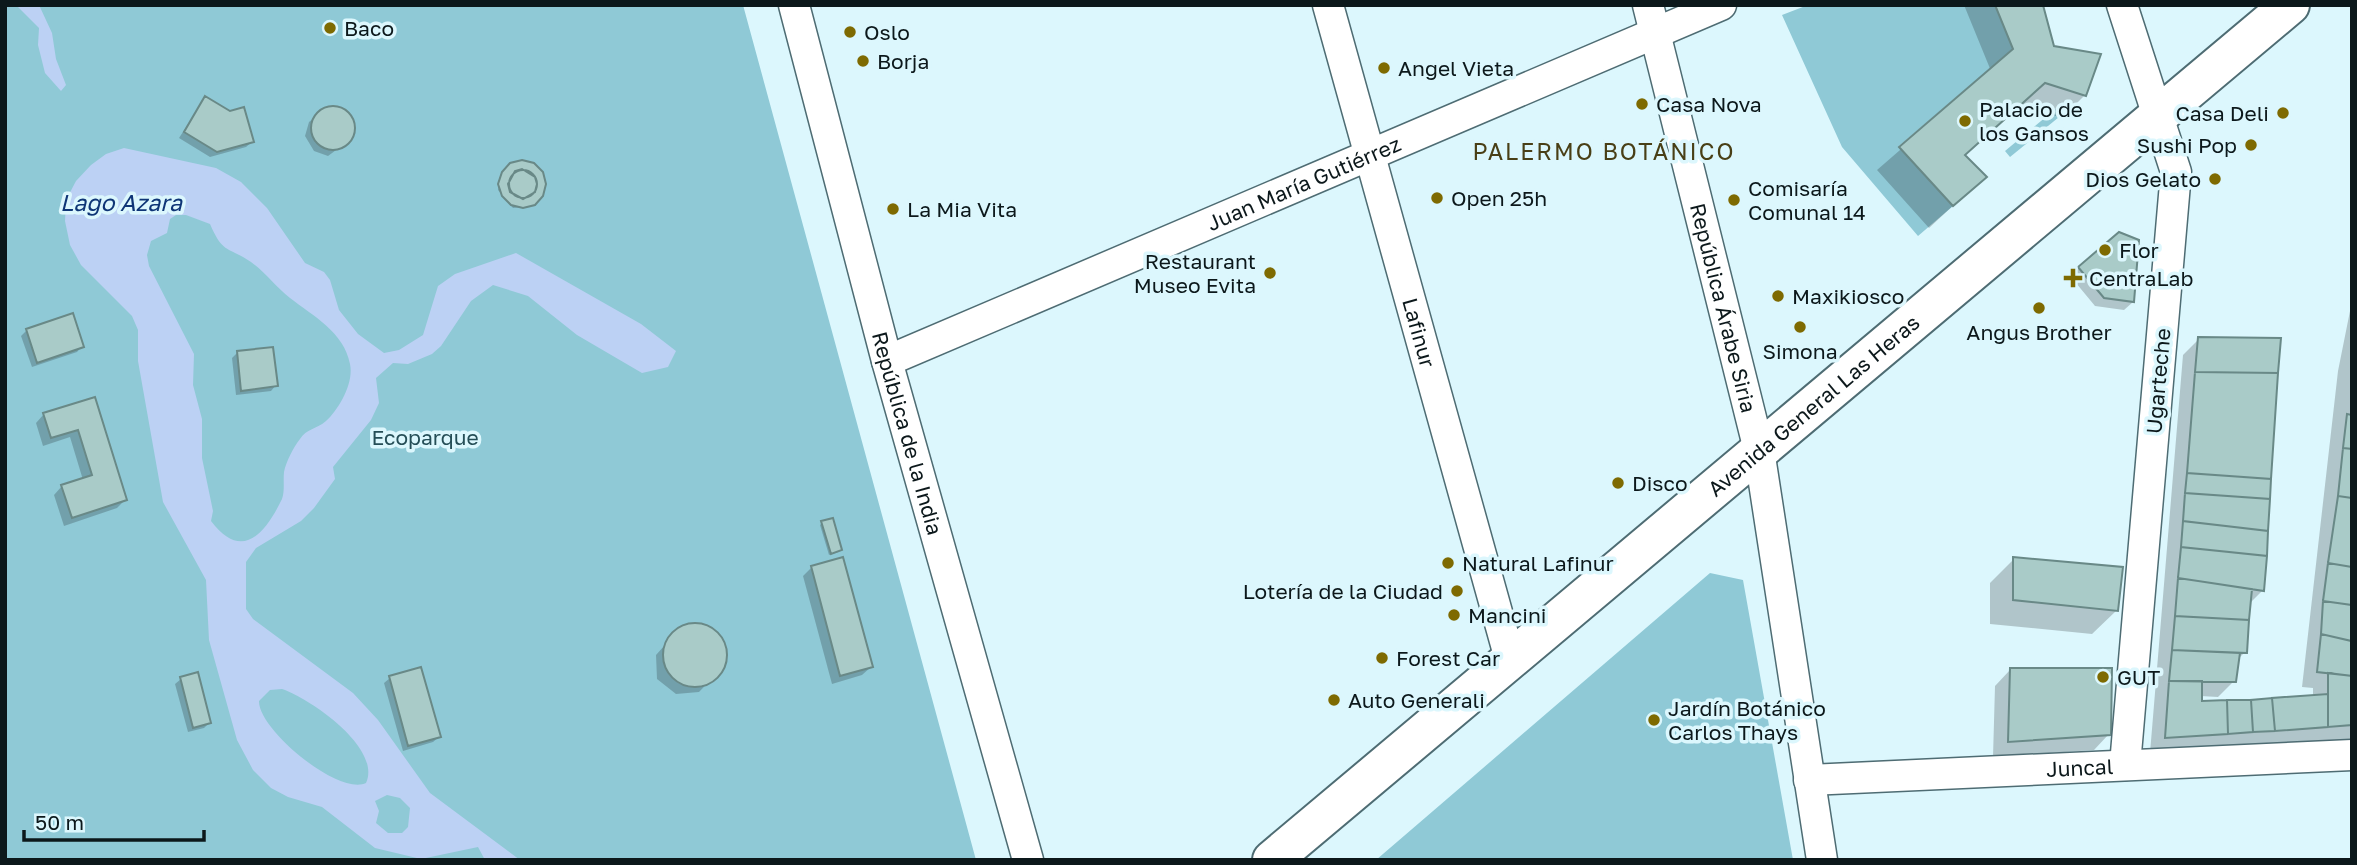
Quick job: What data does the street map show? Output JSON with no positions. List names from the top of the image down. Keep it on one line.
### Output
{"streets":{"main road":["Avenida General Las Heras"],"street":["Juan María Gutiérrez","República Árabe Siria","Lafinur","Ugarteche","República de la India","Juncal"]},"crossings":[["Juan María Gutiérrez","República Árabe Siria"],["Juan María Gutiérrez","Lafinur"],["Juan María Gutiérrez","República de la India"],["República Árabe Siria","Avenida General Las Heras"],["República Árabe Siria","Juncal"],["Lafinur","Avenida General Las Heras"],["Ugarteche","Avenida General Las Heras"],["Ugarteche","Juncal"]],"districts":["PALERMO BOTÁNICO"],"water":["Lago Azara"],"parks":["Ecoparque"],"places":{"other":["Baco","Oslo","Borja","Angel Vieta","Casa Nova","Casa Deli","Palacio de los Gansos","Sushi Pop","Dios Gelato","Open 25h","Comisaría Comunal 14","La Mia Vita","Flor","Restaurant Museo Evita","Maxikiosco","Angus Brother","Simona","Disco","Natural Lafinur","Lotería de la Ciudad","Mancini","Forest Car","GUT","Auto Generali","Jardín Botánico Carlos Thays"],"health":["CentraLab"]},"scale_bar":"50 m"}
